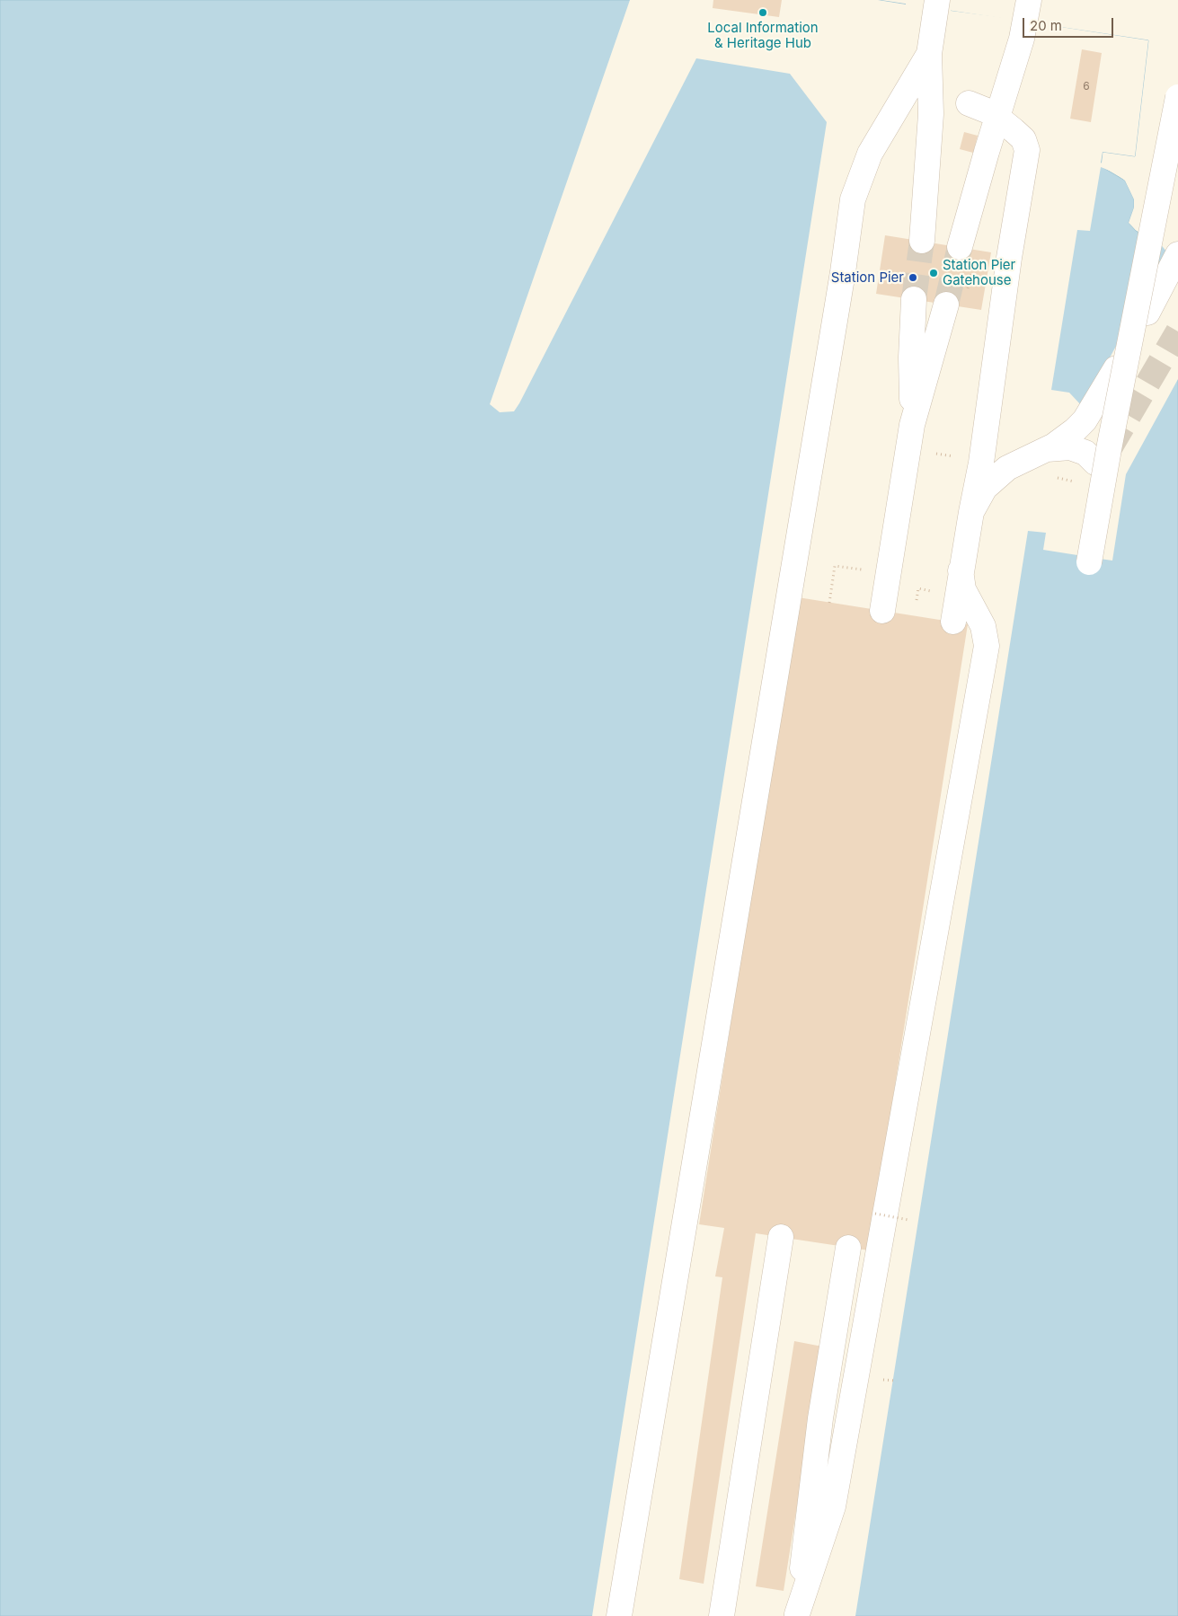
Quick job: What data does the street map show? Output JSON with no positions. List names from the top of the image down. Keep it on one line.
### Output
{"places":["Local Information & Heritage Hub","Station Pier Gatehouse","Station Pier"],"house_numbers":["6"],"scale_bar":"20 m"}
